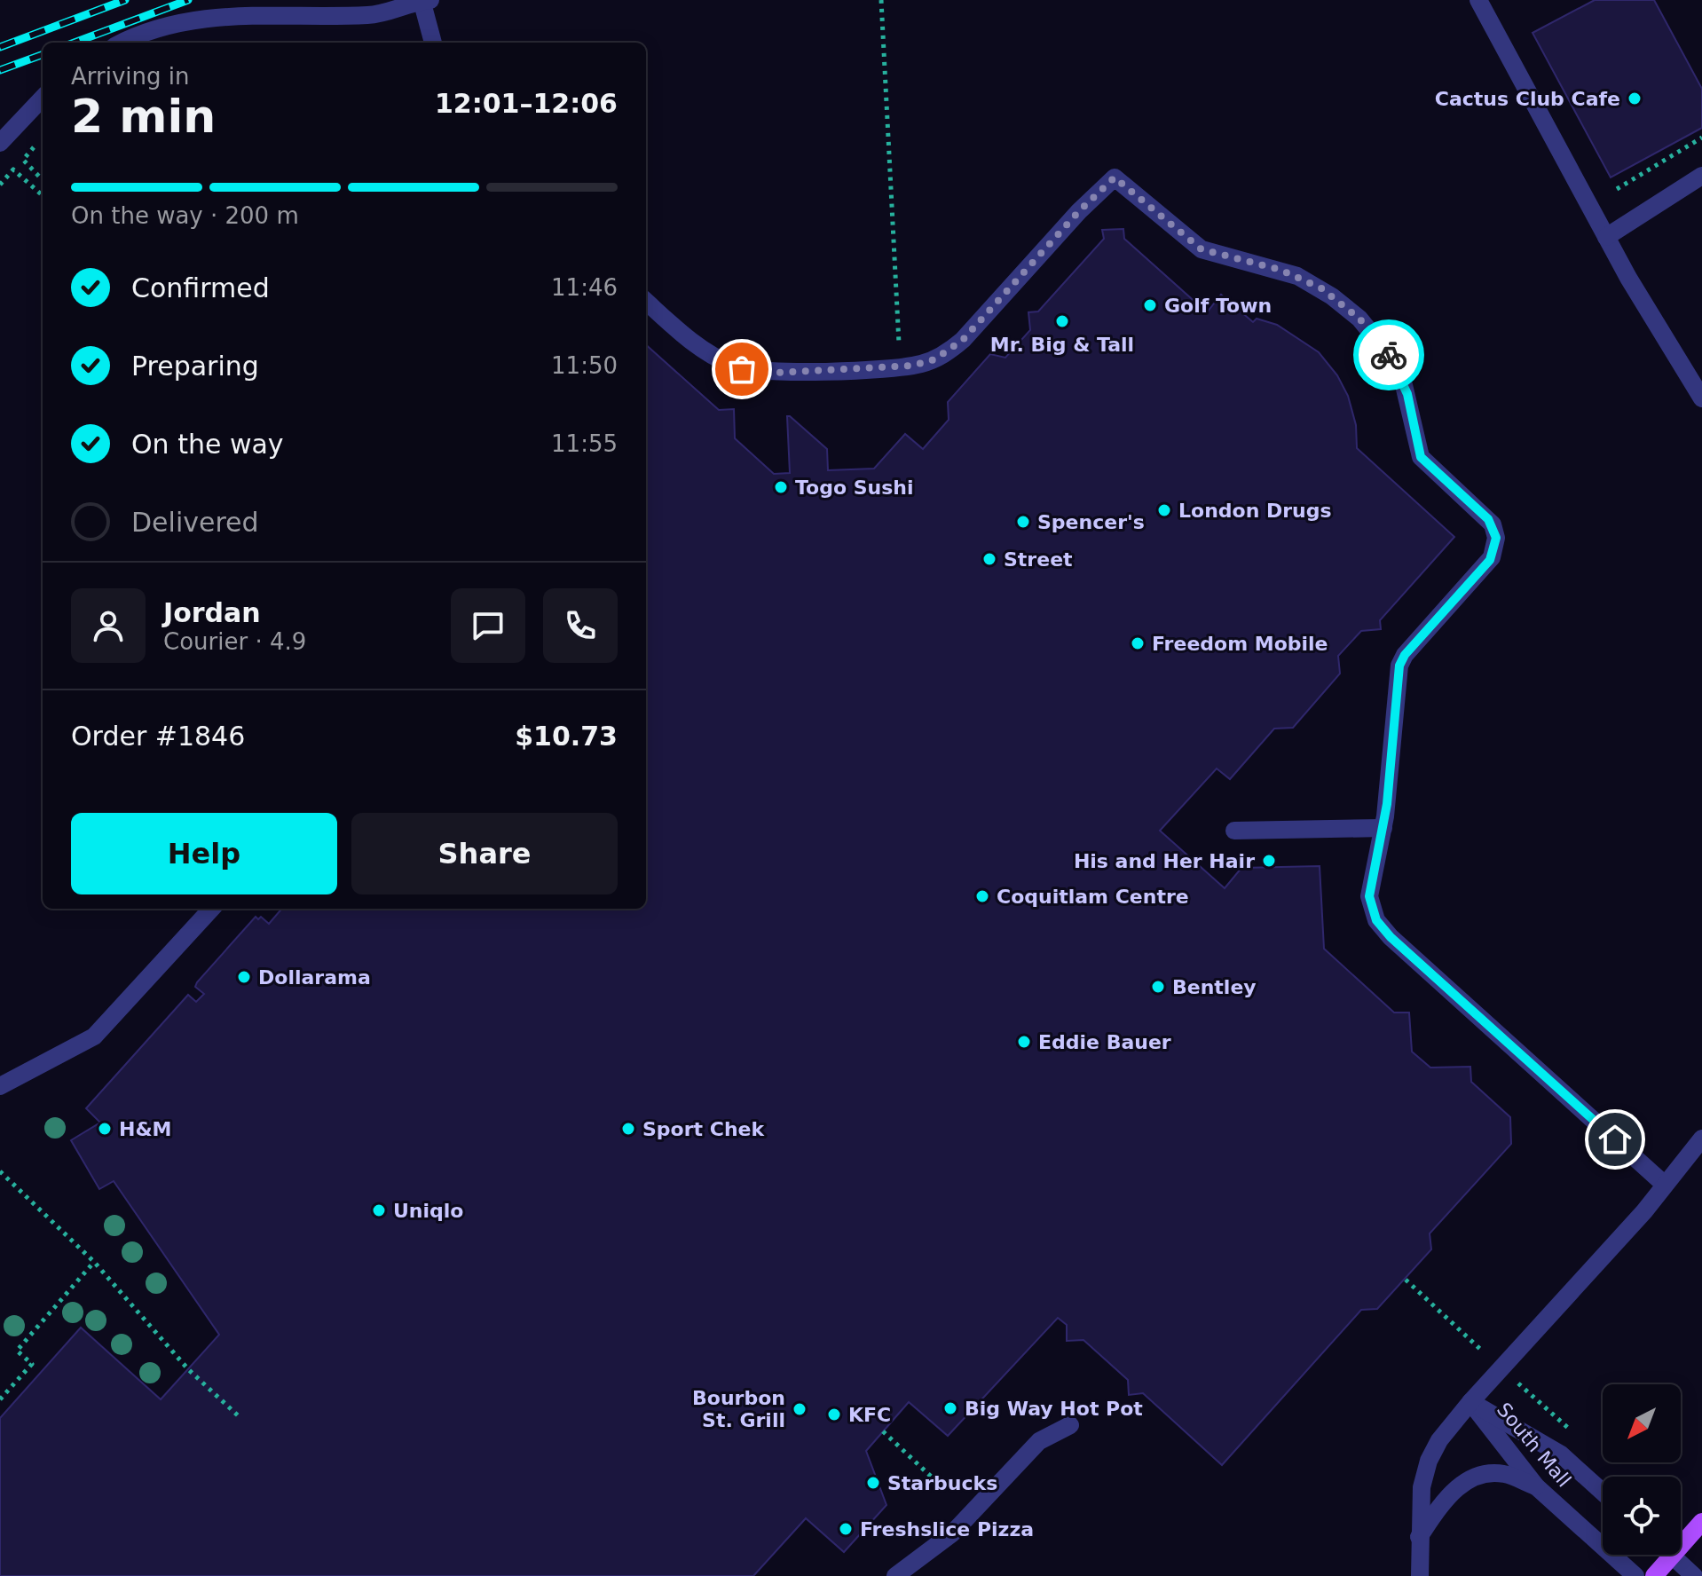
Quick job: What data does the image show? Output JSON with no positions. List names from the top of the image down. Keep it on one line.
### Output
{"streets":{"street":["South Mall"]},"places":["Cactus Club Cafe","Golf Town","Mr. Big & Tall","Togo Sushi","London Drugs","Spencer's","Street","Freedom Mobile","His and Her Hair","Coquitlam Centre","Dollarama","Bentley","Eddie Bauer","H&M","Sport Chek","Uniqlo","Big Way Hot Pot","Bourbon St. Grill","KFC","Starbucks","Freshslice Pizza"],"north":"bottom left","page":{"heading":["2 min","Arriving in","12:01–12:06"],"panel":["Jordan","Courier · 4.9","Order #1846","$10.73"],"bar":"On the way · 200 m","list":[["Confirmed","11:46"],["Preparing","11:50"],["On the way","11:55"],"Delivered"],"buttons":["Help","Share"]}}
